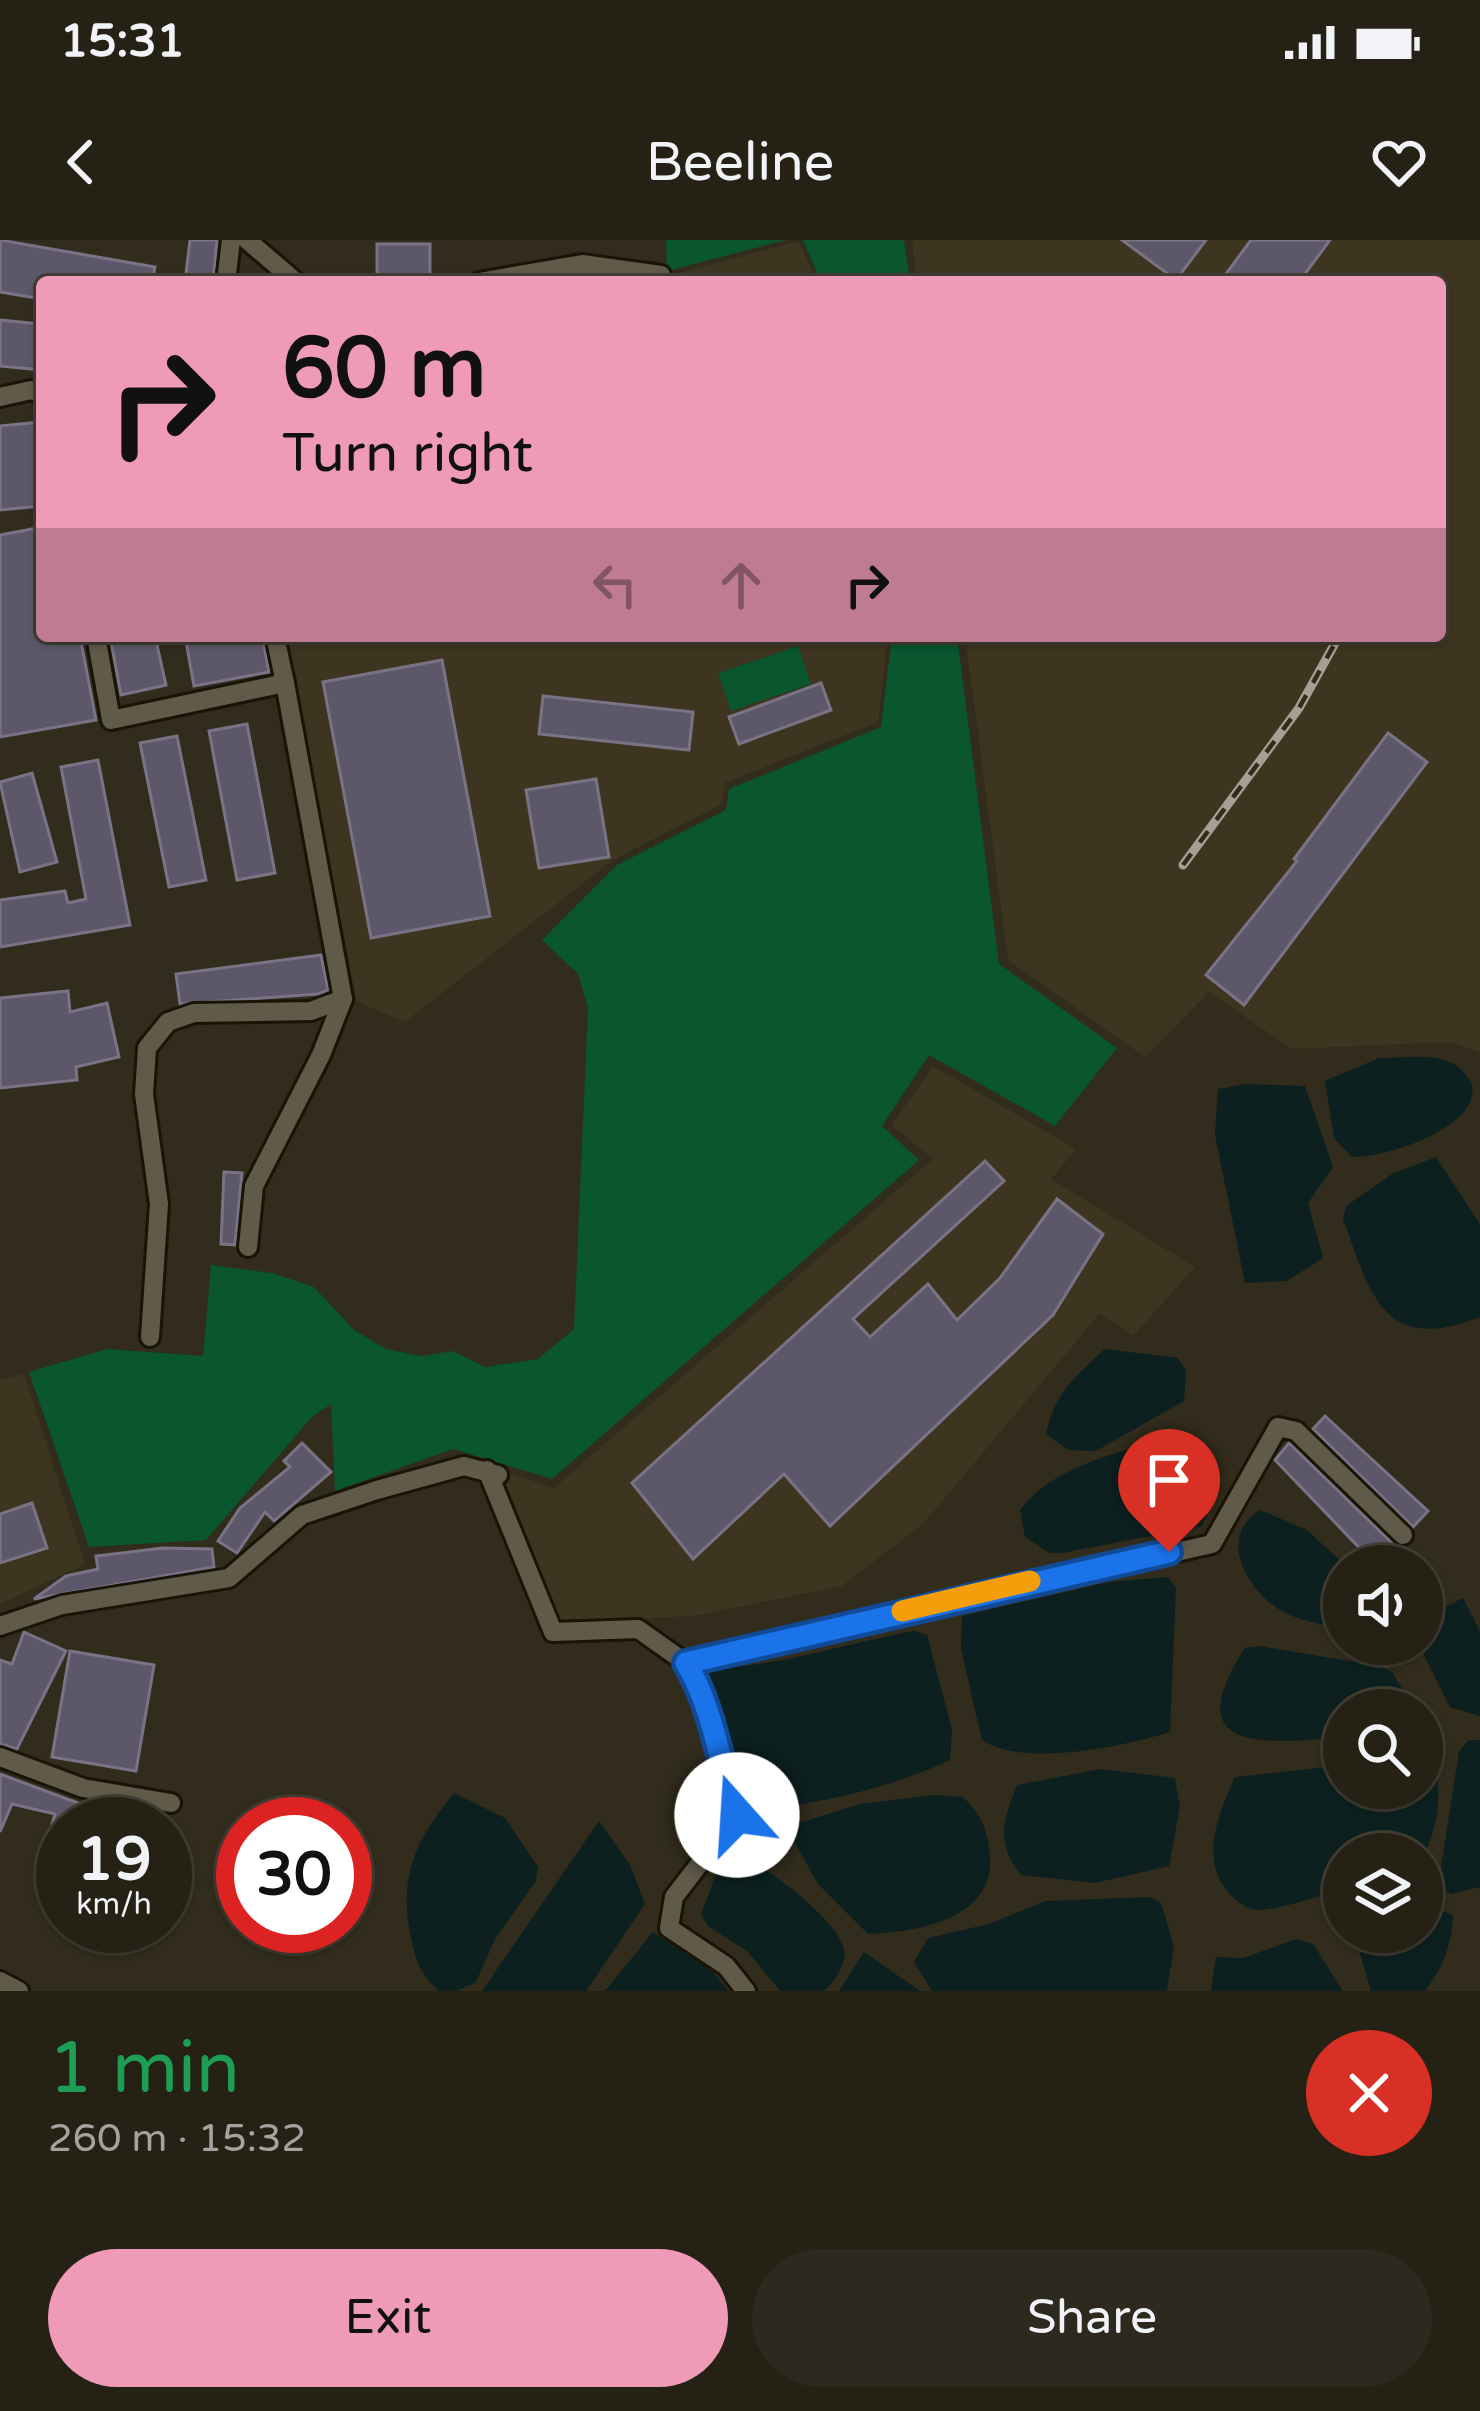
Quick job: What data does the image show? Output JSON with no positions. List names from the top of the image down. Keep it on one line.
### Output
{"page":{"status":"15:31","header":"Beeline","turn":["60 m","Turn right"],"speed":"19 km/h","limit":"30","heading":["1 min","260 m · 15:32"],"buttons":["Exit","Share"]}}
